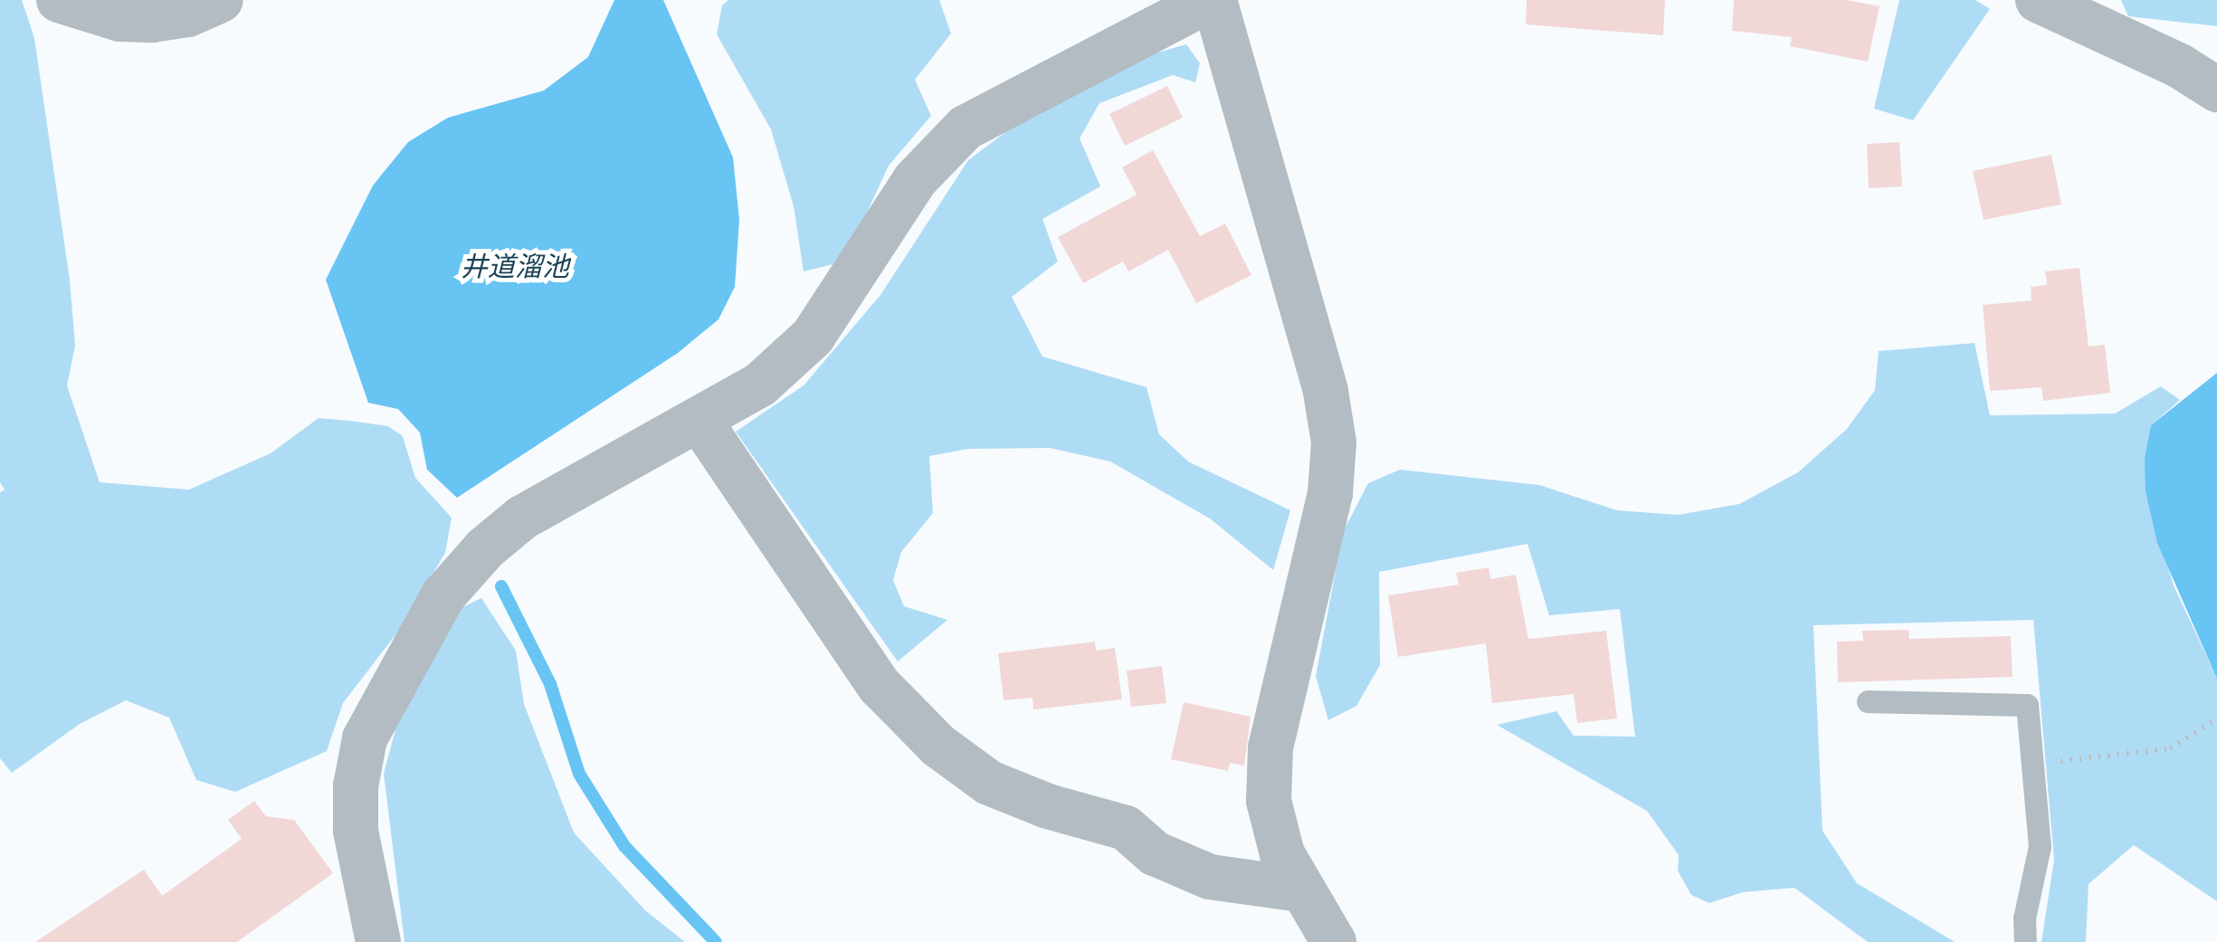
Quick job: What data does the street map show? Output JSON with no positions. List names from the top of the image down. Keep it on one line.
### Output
{"water":["井道溜池"]}
